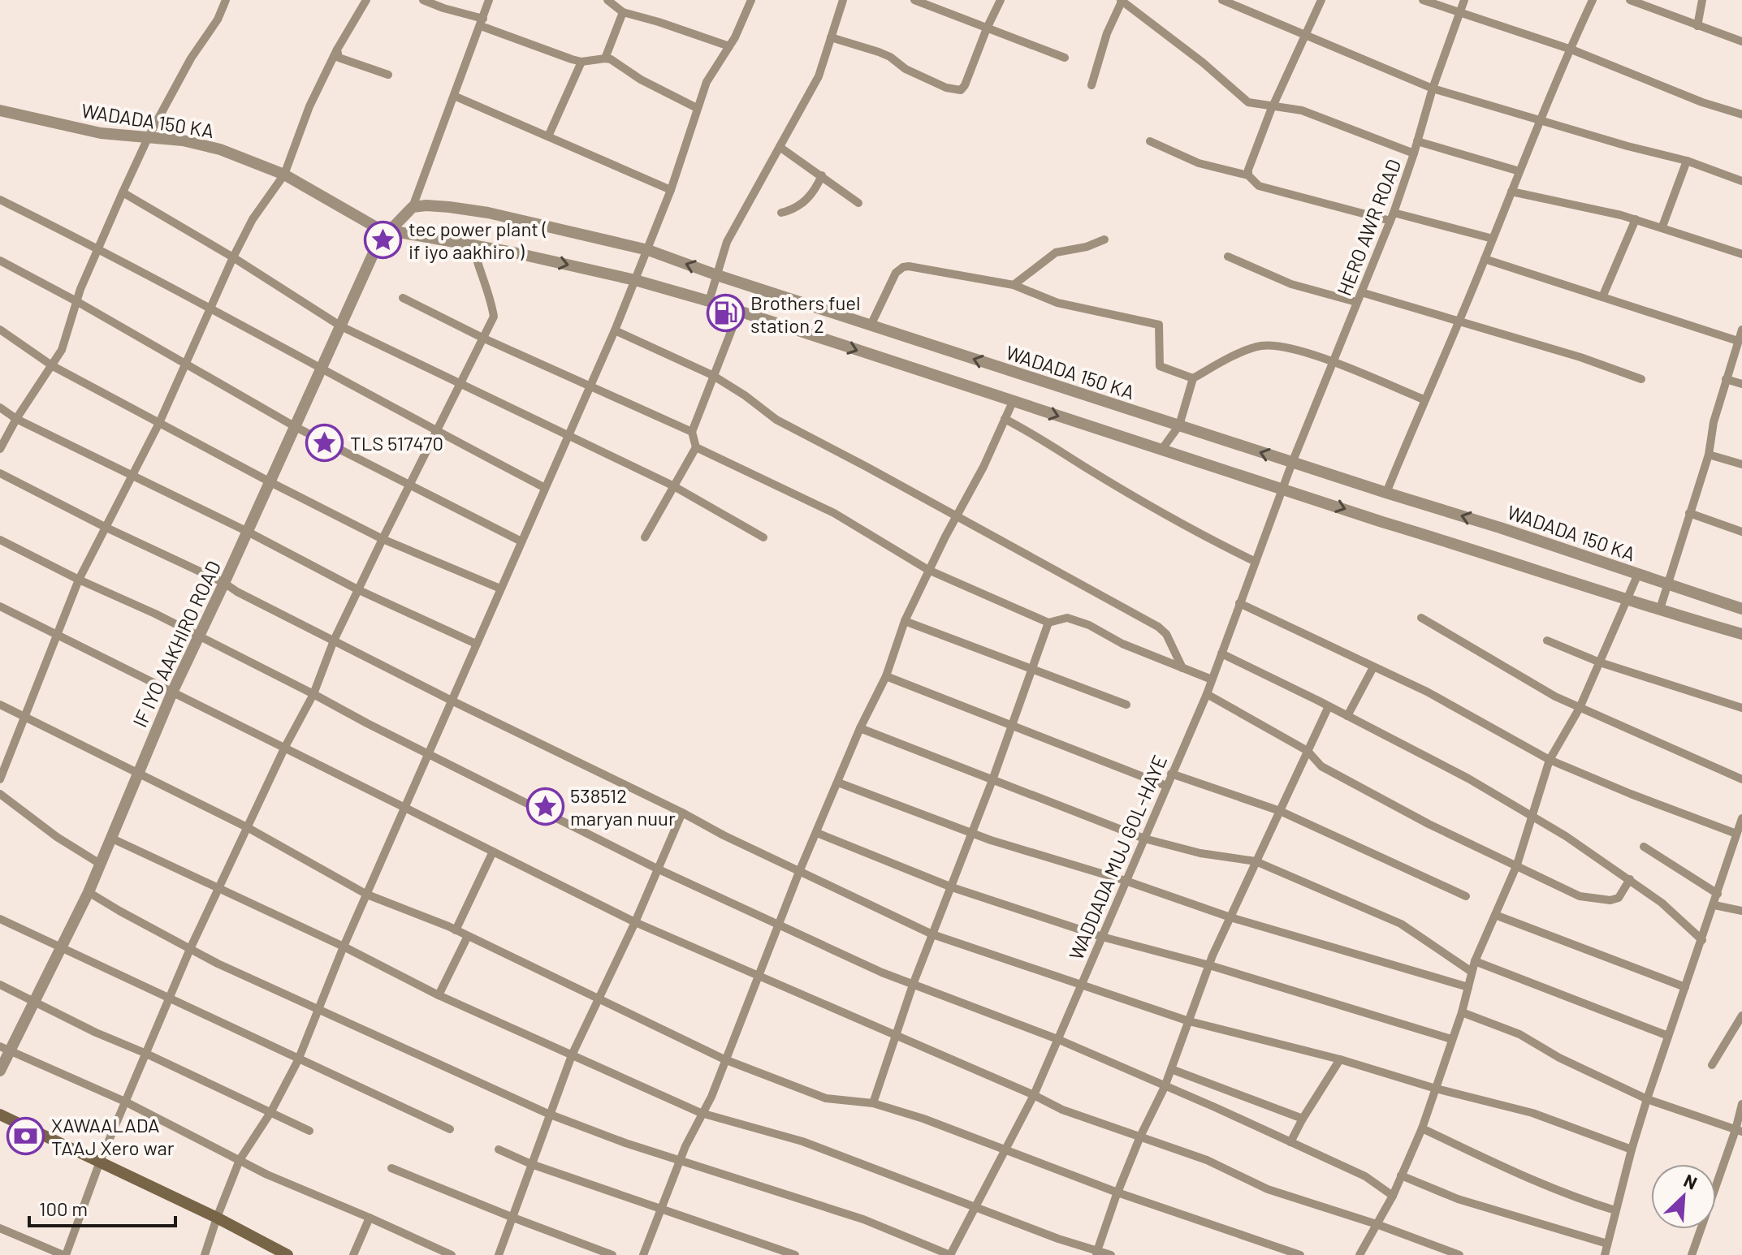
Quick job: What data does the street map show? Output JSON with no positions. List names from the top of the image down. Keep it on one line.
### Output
{"streets":{"street":["WADADA 150 KA","HERO AWR ROAD","IF IYO AAKHIRO ROAD","WADDADA MUJ GOL-HAYE"]},"crossings":[["WADADA 150 KA","HERO AWR ROAD"],["WADADA 150 KA","IF IYO AAKHIRO ROAD"],["WADADA 150 KA","WADDADA MUJ GOL-HAYE"],["HERO AWR ROAD","WADDADA MUJ GOL-HAYE"]],"places":{"place":["tec power plant ( if iyo aakhiro )","TLS 517470","538512 maryan nuur"],"fuel station":["Brothers fuel station 2"],"bank":["XAWAALADA TAAJ Xero war"]},"scale_bar":"100 m","north":"top right"}
